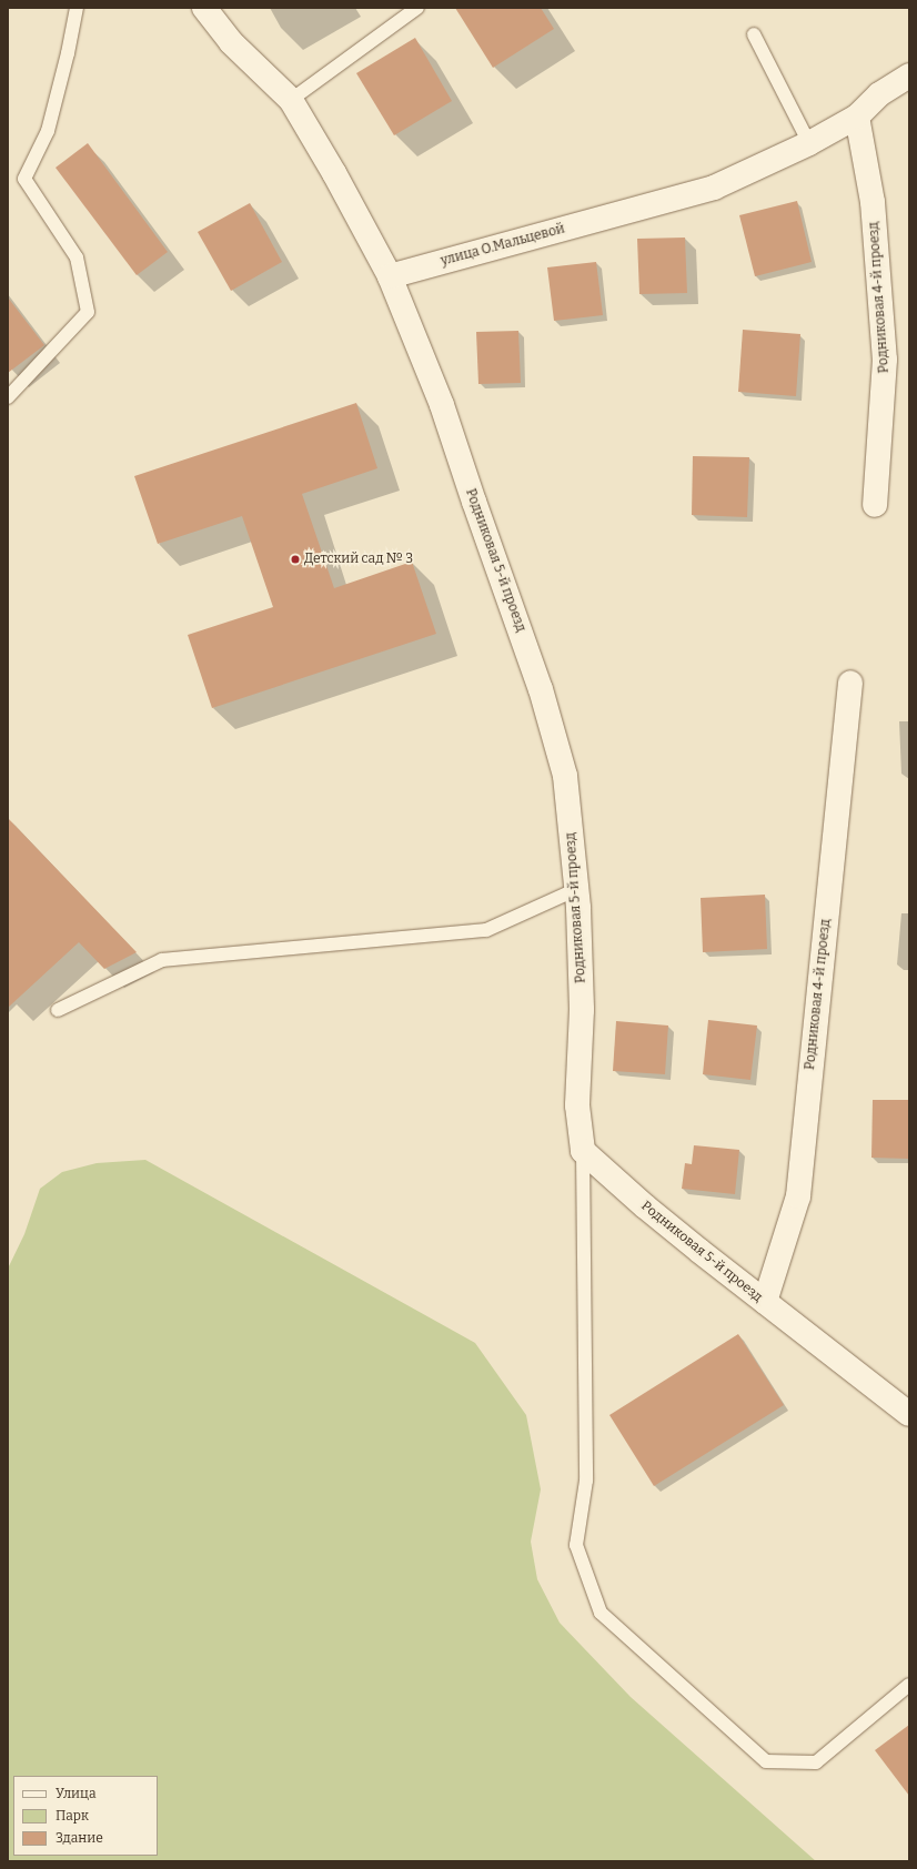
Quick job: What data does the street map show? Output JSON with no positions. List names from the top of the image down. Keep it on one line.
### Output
{"streets":{"street":["улица О.Мальцевой","Родниковая 4-й проезд","Родниковая 5-й проезд"]},"crossings":[["улица О.Мальцевой","Родниковая 4-й проезд"],["улица О.Мальцевой","Родниковая 5-й проезд"],["Родниковая 4-й проезд","Родниковая 5-й проезд"]],"places":["Детский сад № 3"],"legend":["Улица","Парк","Здание"]}
